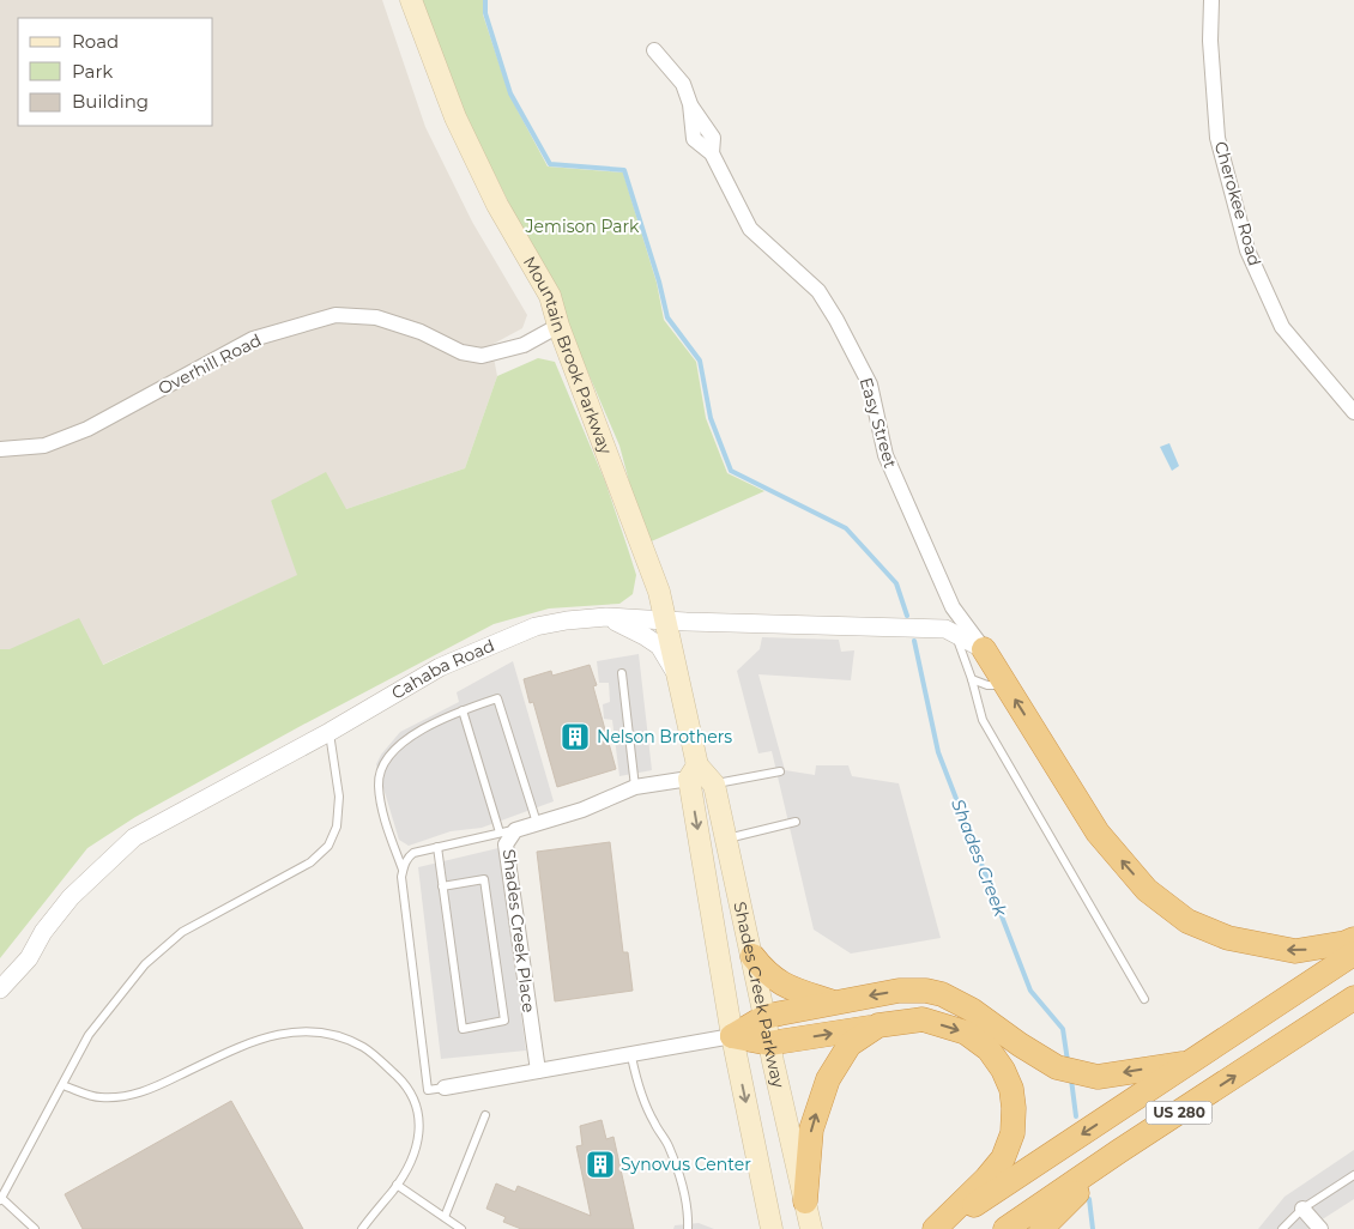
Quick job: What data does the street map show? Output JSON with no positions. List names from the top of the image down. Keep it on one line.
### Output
{"streets":{"highway":["US 280"],"main road":["Mountain Brook Parkway","Shades Creek Parkway"],"street":["Cherokee Road","Overhill Road","Easy Street","Cahaba Road","Shades Creek Place"]},"crossings":[["Mountain Brook Parkway","Overhill Road"],["Mountain Brook Parkway","Cahaba Road"],["Mountain Brook Parkway","Shades Creek Parkway"],["Easy Street","Cahaba Road"],["Cahaba Road","Shades Creek Parkway"],["Shades Creek Place","Shades Creek Parkway"]],"water":["Shades Creek"],"parks":["Jemison Park"],"places":{"building":["Nelson Brothers","Synovus Center"]},"legend":["Road","Park","Building"]}
